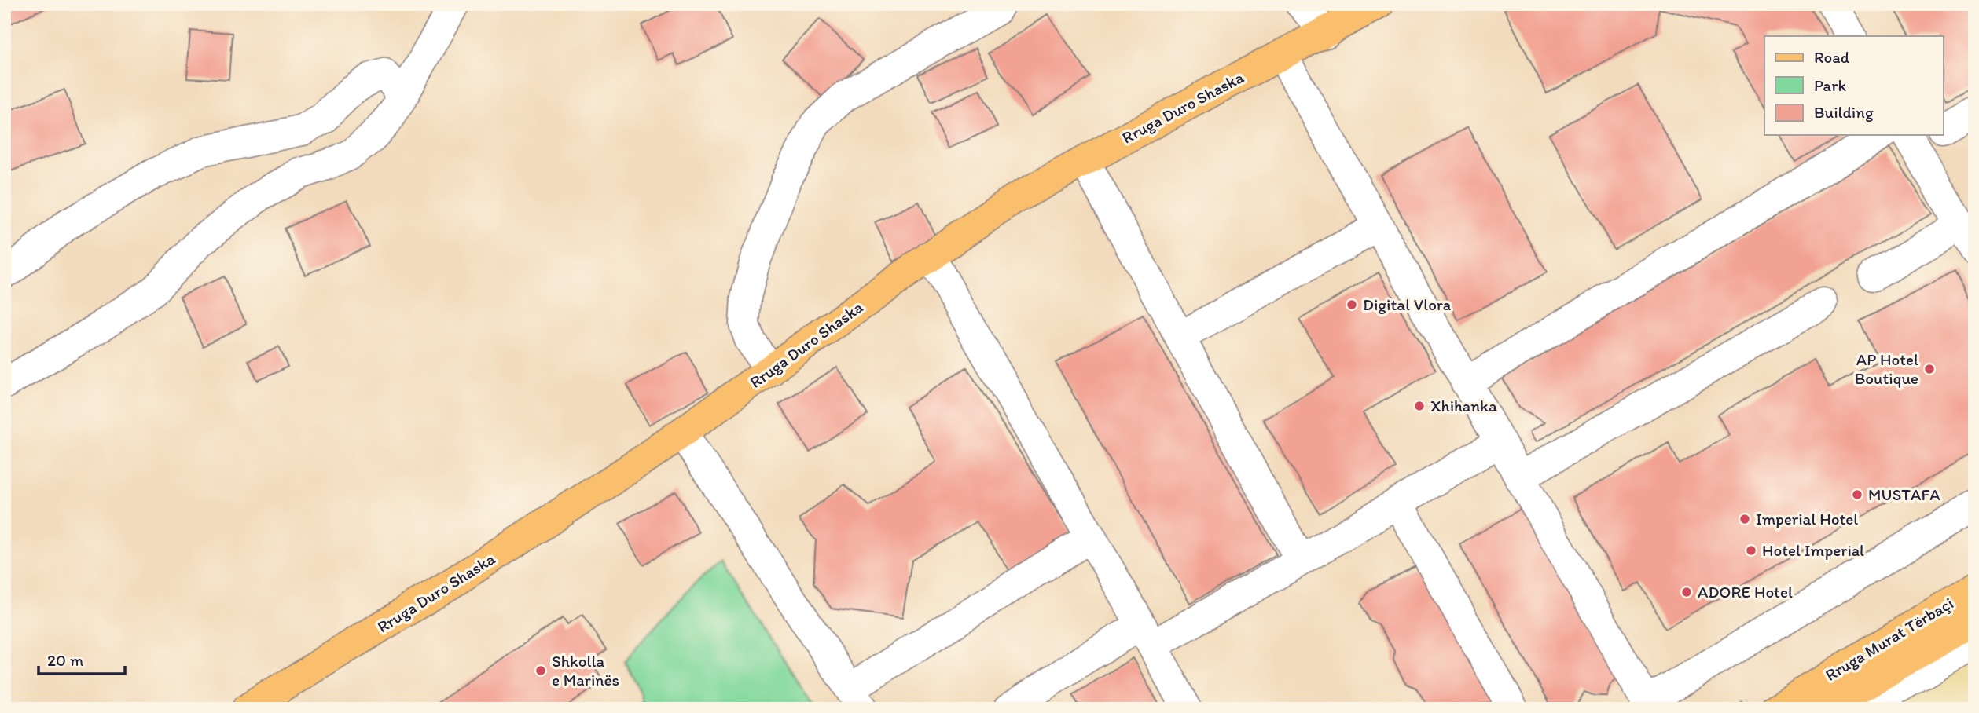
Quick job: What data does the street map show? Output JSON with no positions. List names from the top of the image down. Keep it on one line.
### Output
{"streets":{"main road":["Rruga Duro Shaska","Rruga Murat Tërbaçi"]},"places":["Digital Vlora","AP Hotel Boutique","Xhihanka","MUSTAFA","Imperial Hotel","Hotel Imperial","ADORE Hotel","Shkolla e Marinës"],"legend":["Road","Park","Building"],"scale_bar":"20 m"}
